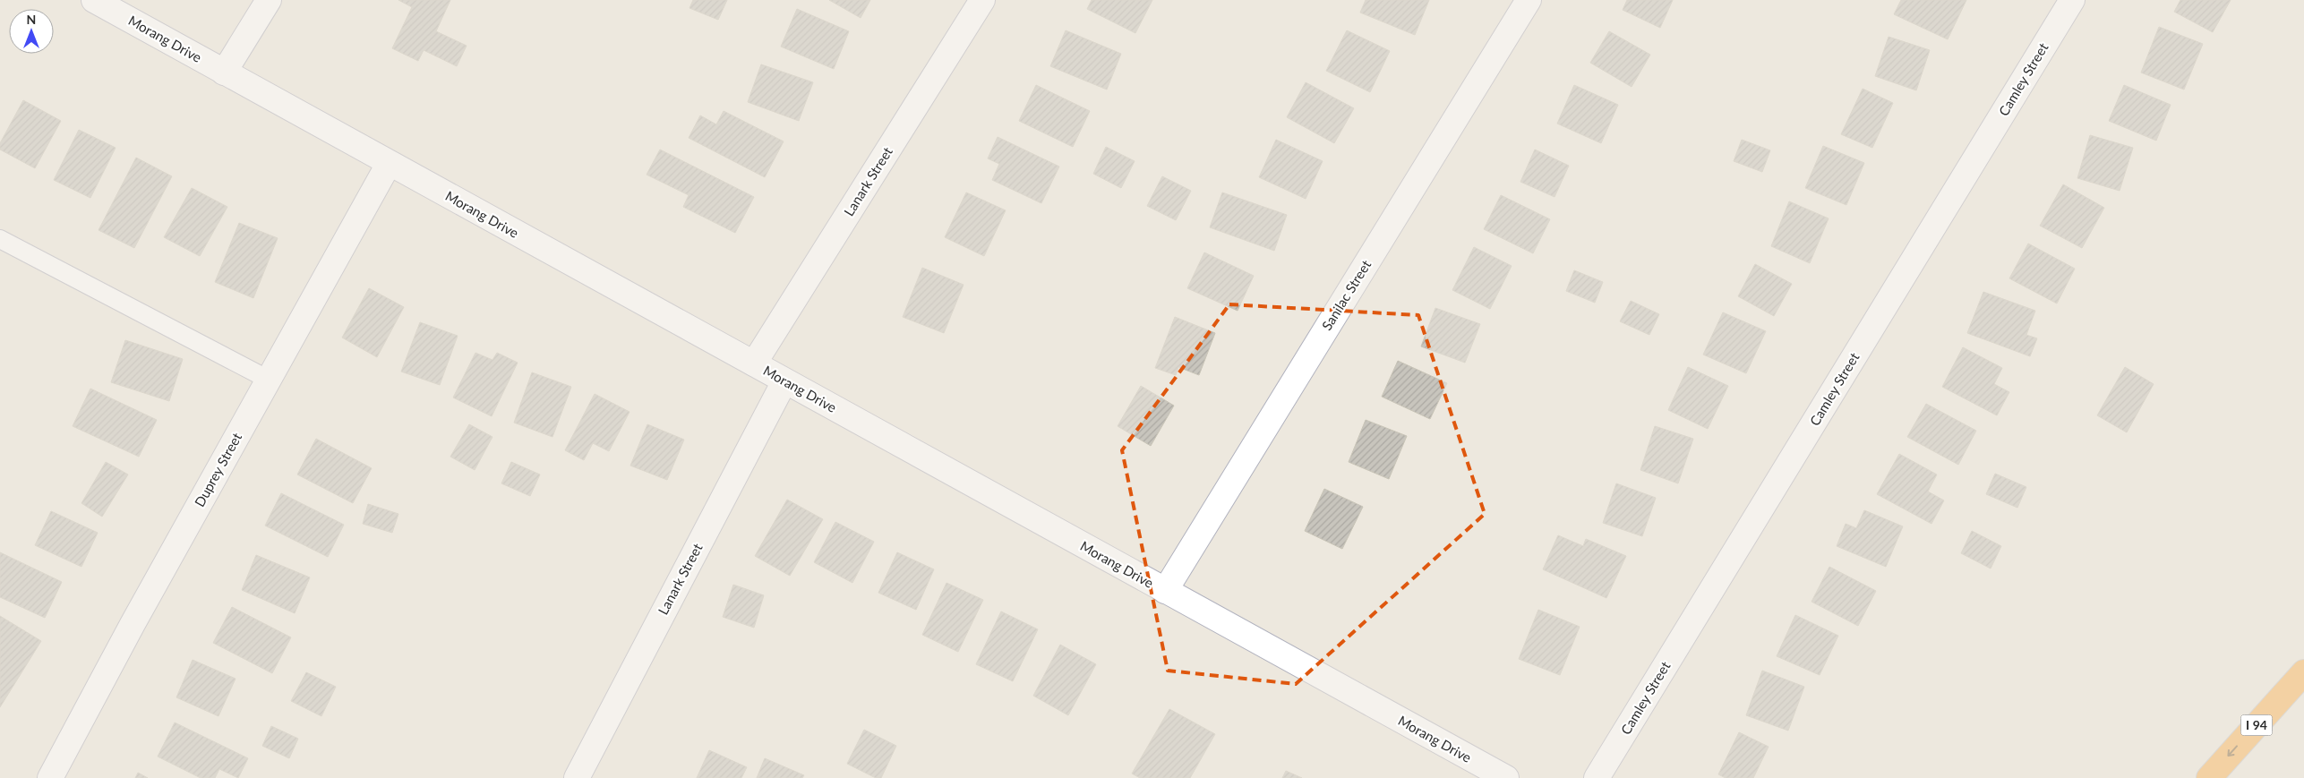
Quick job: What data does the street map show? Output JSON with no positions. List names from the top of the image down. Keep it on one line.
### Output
{"streets":{"highway":["I 94"],"street":["Morang Drive","Camley Street","Lanark Street","Sanilac Street","Duprey Street"]},"crossings":[["Morang Drive","Lanark Street"],["Morang Drive","Sanilac Street"],["Morang Drive","Duprey Street"]],"north":"top"}
